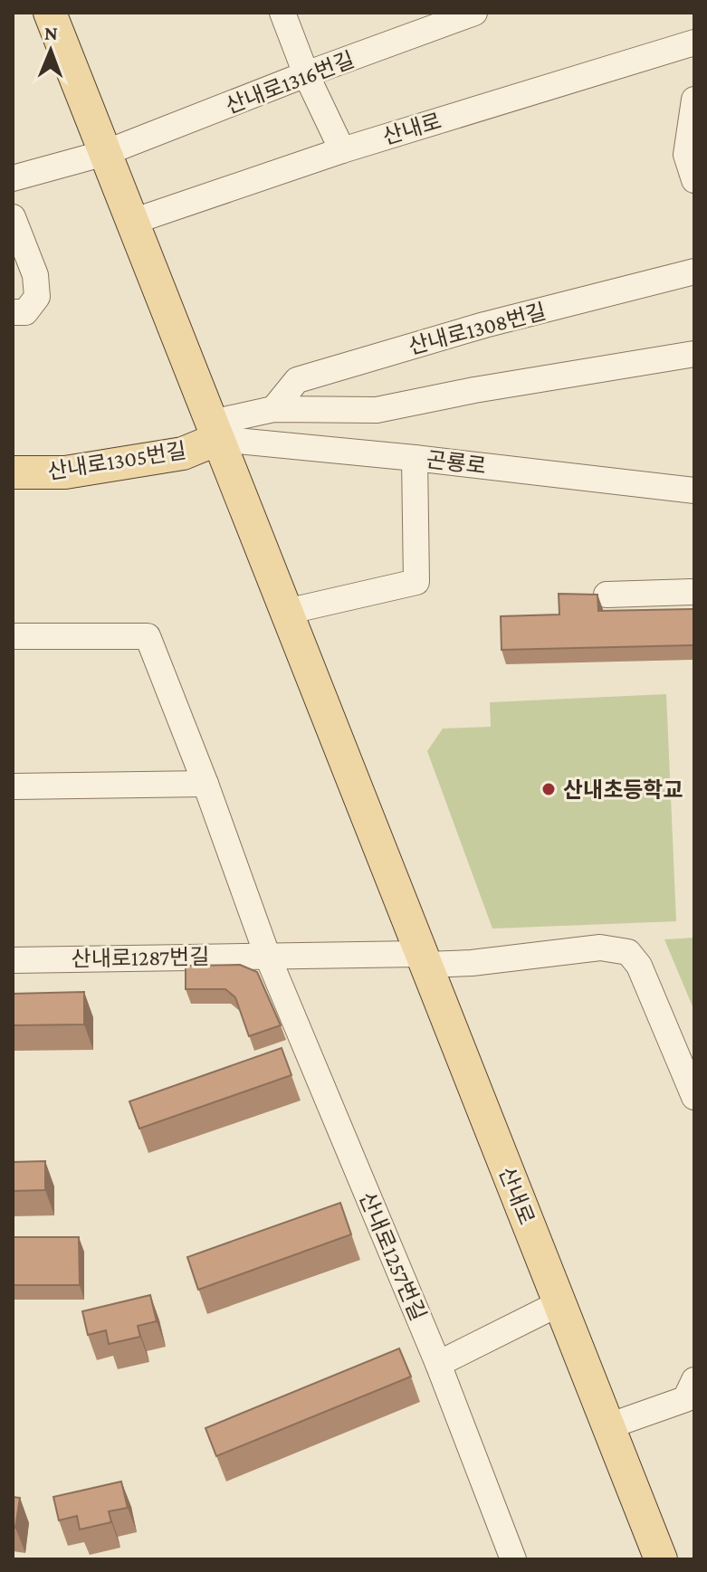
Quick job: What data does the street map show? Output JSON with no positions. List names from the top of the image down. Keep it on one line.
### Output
{"streets":{"main road":["산내로","산내로1305번길"],"street":["산내로1316번길","산내로1308번길","곤룡로","산내로1287번길","산내로1257번길"]},"crossings":[["산내로1316번길","산내로"],["산내로","산내로1305번길"],["산내로","곤룡로"],["산내로","산내로1287번길"],["산내로1305번길","곤룡로"],["산내로1287번길","산내로1257번길"]],"places":["산내초등학교"],"north":"top"}
